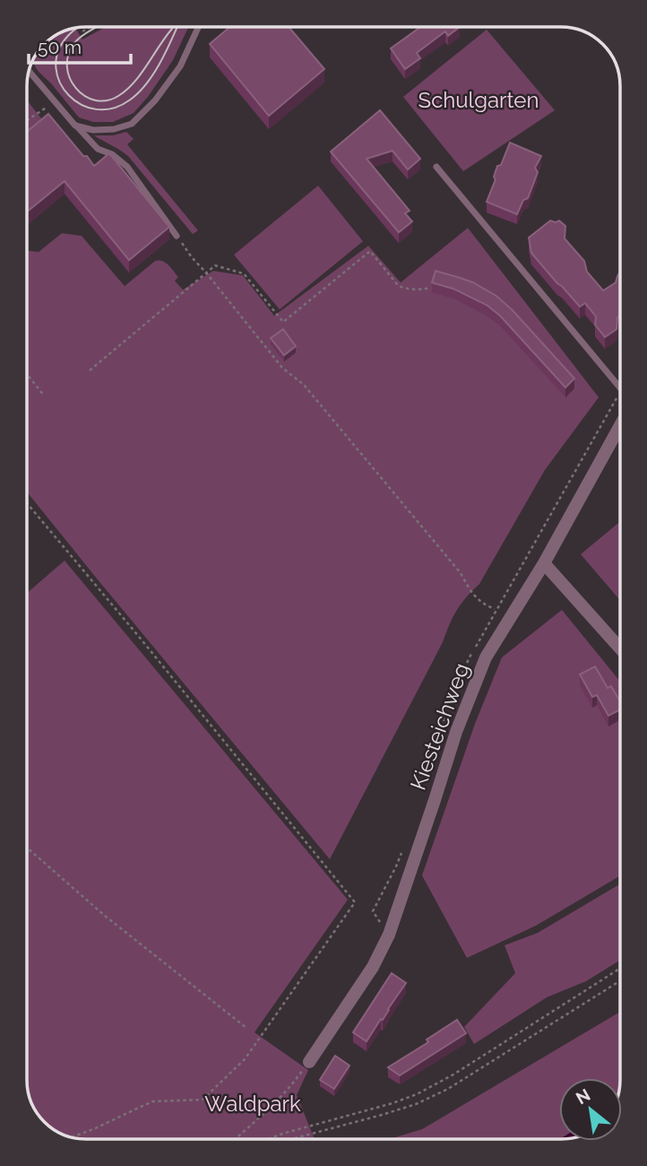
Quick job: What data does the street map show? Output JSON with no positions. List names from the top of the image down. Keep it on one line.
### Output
{"streets":{"street":["Kiesteichweg"]},"parks":["Schulgarten","Waldpark"],"scale_bar":"50 m","north":"top left"}
